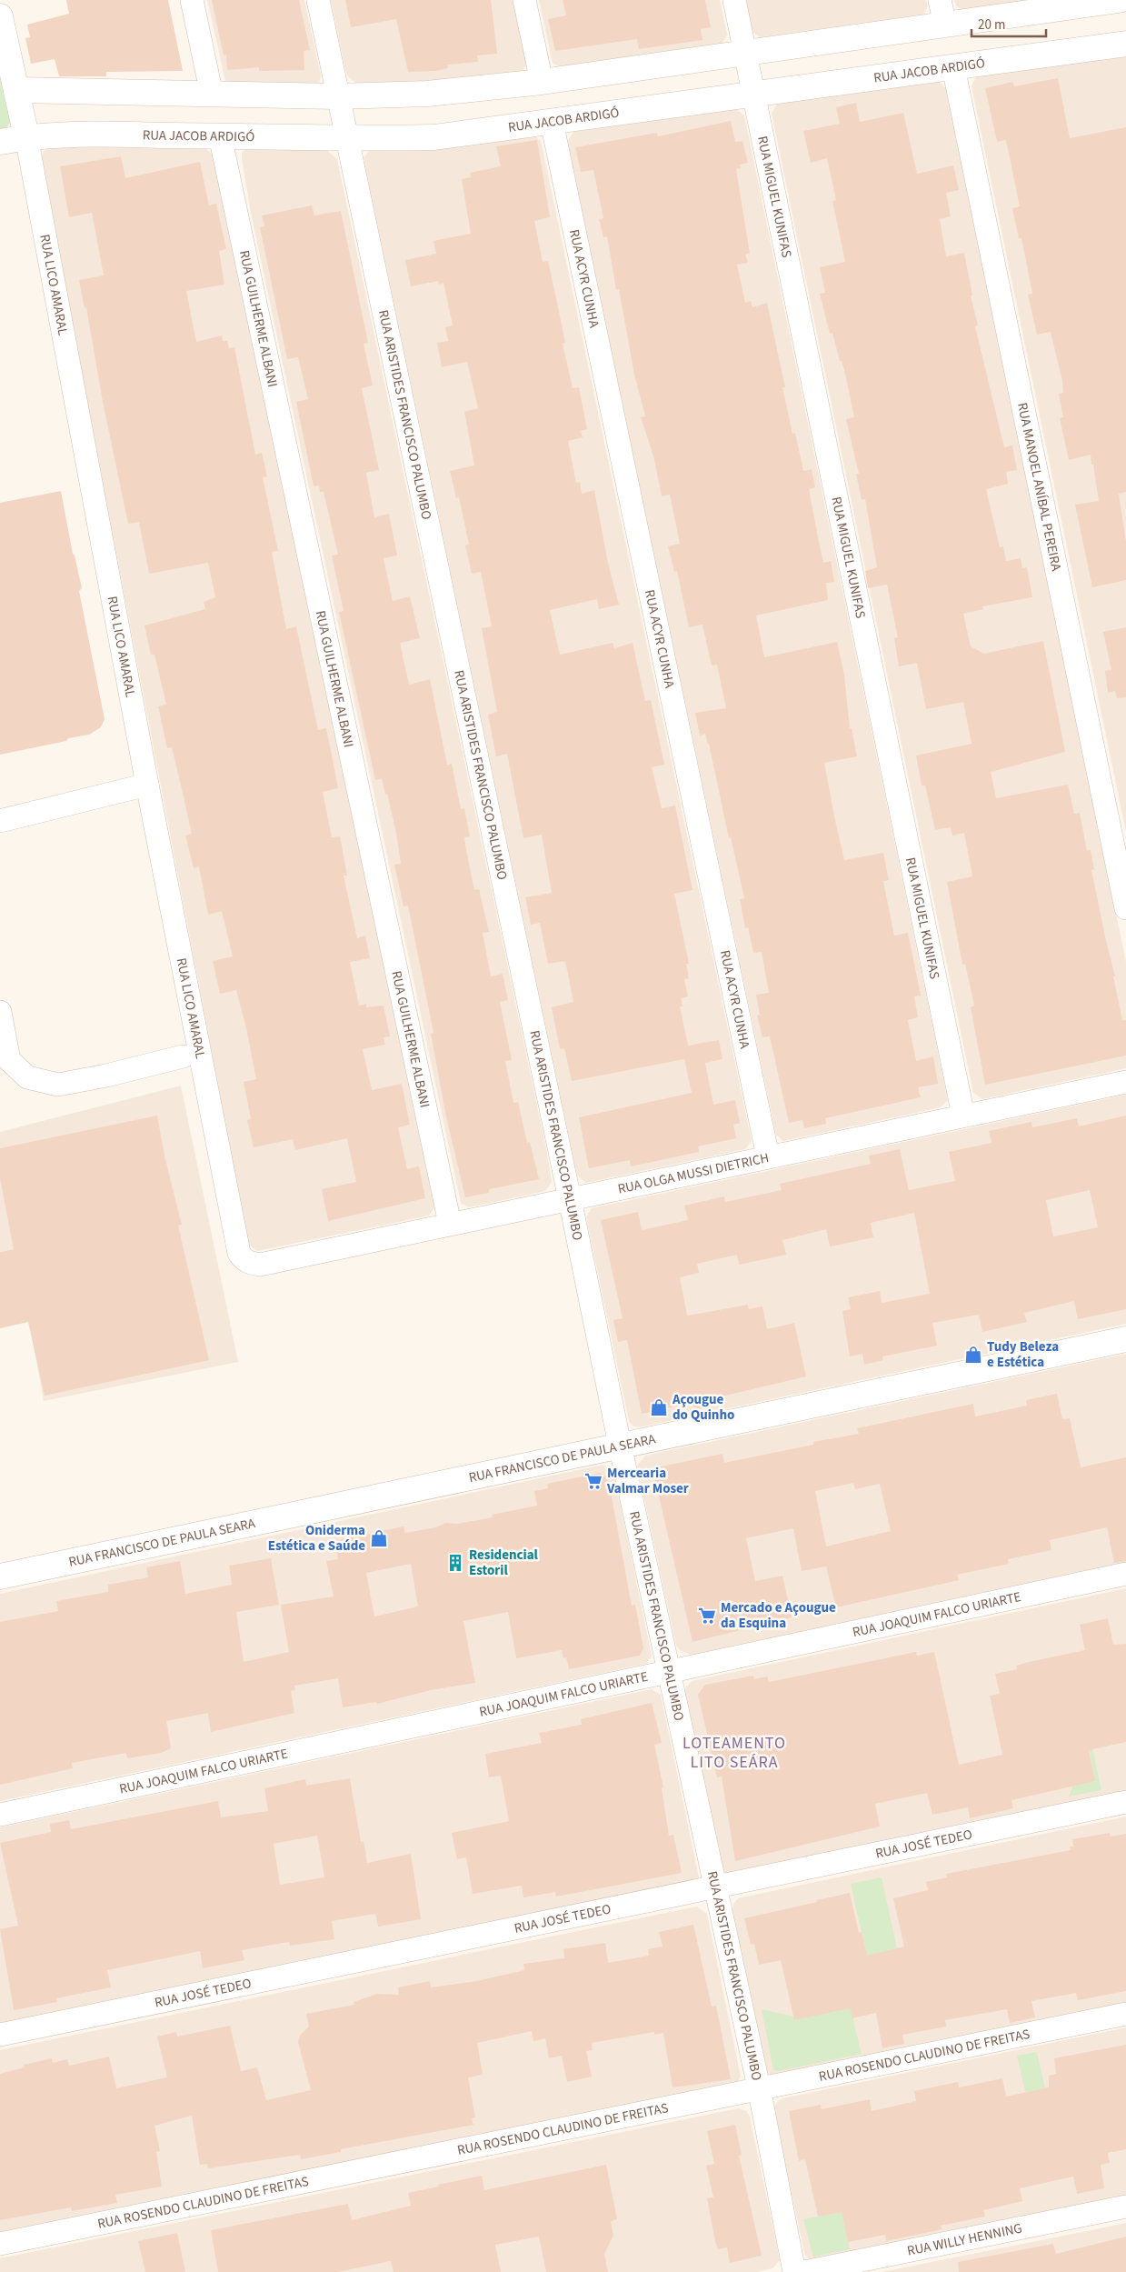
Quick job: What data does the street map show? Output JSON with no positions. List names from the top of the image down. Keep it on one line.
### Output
{"streets":{"main road":["RUA JACOB ARDIGÓ","RUA LICO AMARAL","RUA FRANCISCO DE PAULA SEARA"],"street":["RUA MIGUEL KUNIFAS","RUA ACYR CUNHA","RUA GUILHERME ALBANI","RUA ARISTIDES FRANCISCO PALUMBO","RUA MANOEL ANÍBAL PEREIRA","RUA OLGA MUSSI DIETRICH","RUA JOAQUIM FALCO URIARTE","RUA JOSÉ TEDEO","RUA ROSENDO CLAUDINO DE FREITAS","RUA WILLY HENNING"]},"crossings":[["RUA JACOB ARDIGÓ","RUA MIGUEL KUNIFAS"],["RUA JACOB ARDIGÓ","RUA ACYR CUNHA"],["RUA JACOB ARDIGÓ","RUA LICO AMARAL"],["RUA JACOB ARDIGÓ","RUA GUILHERME ALBANI"],["RUA JACOB ARDIGÓ","RUA ARISTIDES FRANCISCO PALUMBO"],["RUA JACOB ARDIGÓ","RUA MANOEL ANÍBAL PEREIRA"],["RUA MIGUEL KUNIFAS","RUA OLGA MUSSI DIETRICH"],["RUA ACYR CUNHA","RUA OLGA MUSSI DIETRICH"],["RUA LICO AMARAL","RUA OLGA MUSSI DIETRICH"],["RUA GUILHERME ALBANI","RUA OLGA MUSSI DIETRICH"],["RUA ARISTIDES FRANCISCO PALUMBO","RUA OLGA MUSSI DIETRICH"],["RUA ARISTIDES FRANCISCO PALUMBO","RUA FRANCISCO DE PAULA SEARA"],["RUA ARISTIDES FRANCISCO PALUMBO","RUA JOAQUIM FALCO URIARTE"],["RUA ARISTIDES FRANCISCO PALUMBO","RUA JOSÉ TEDEO"],["RUA ARISTIDES FRANCISCO PALUMBO","RUA ROSENDO CLAUDINO DE FREITAS"]],"districts":["LOTEAMENTO LITO SEÁRA"],"places":{"shop":["Tudy Beleza e Estética","Açougue do Quinho","Oniderma Estética e Saúde"],"supermarket":["Mercearia Valmar Moser","Mercado e Açougue da Esquina"],"building":["Residencial Estoril"]},"scale_bar":"20 m"}
